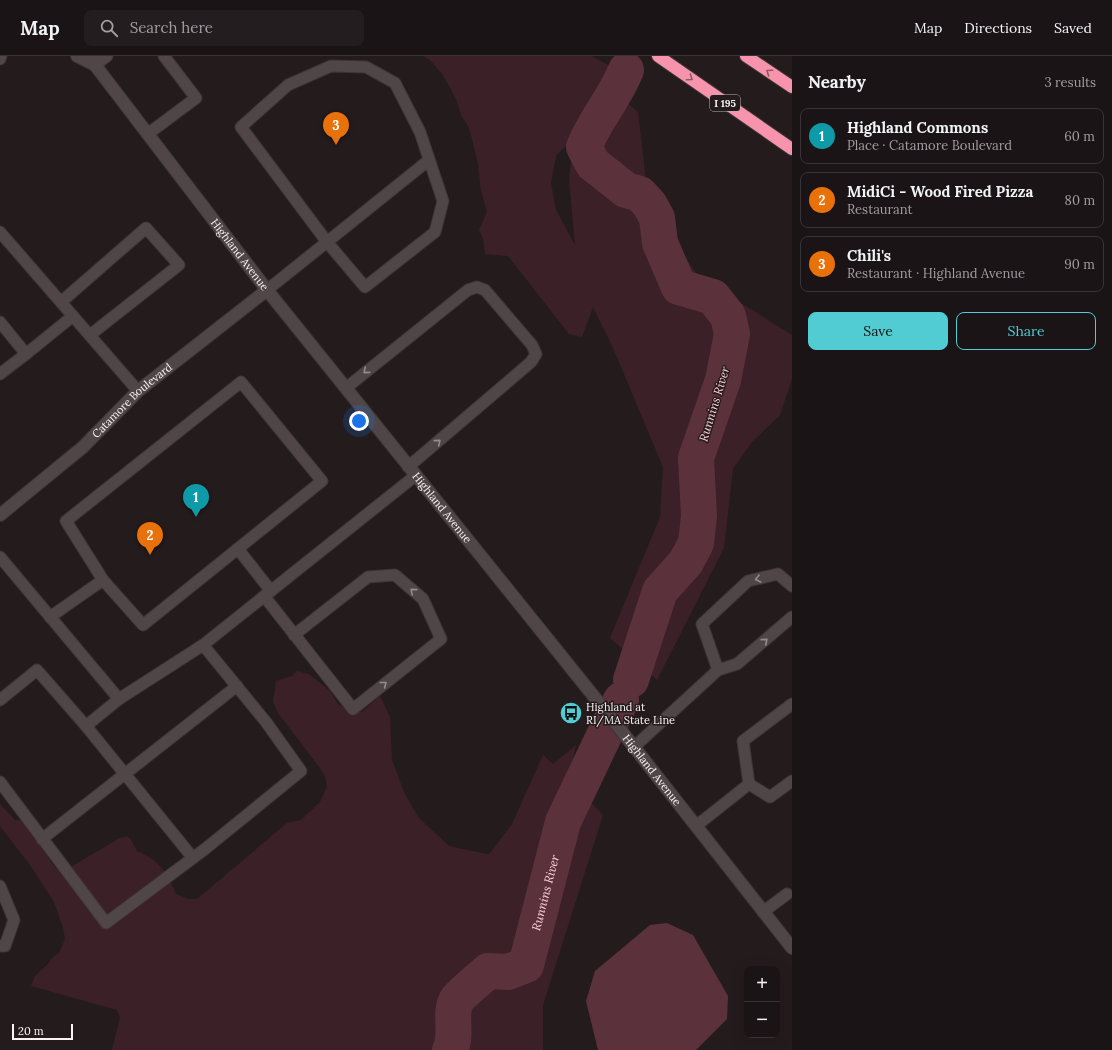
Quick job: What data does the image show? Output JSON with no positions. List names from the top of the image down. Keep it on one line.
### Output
{"streets":{"highway":["I 195"],"main road":["Highland Avenue","Catamore Boulevard"]},"crossings":[["Highland Avenue","Catamore Boulevard"]],"water":["Runnins River"],"places":{"bus stop":["Highland at RI/MA State Line"]},"scale_bar":"20 m","page":{"header":"Map","search":"Search here","nav":["Map","Directions","Saved"],"heading":["Nearby","3 results"],"list":[{"mark":"1","name":"Highland Commons","note":"Place · Catamore Boulevard","value":"60 m"},{"mark":"2","name":"MidiCi - Wood Fired Pizza","note":"Restaurant","value":"80 m"},{"mark":"3","name":"Chili's","note":"Restaurant · Highland Avenue","value":"90 m"}],"pins":["3","1","2"],"buttons":["Save","Share"],"map_buttons":["+","−"],"scale":"20 m"}}
